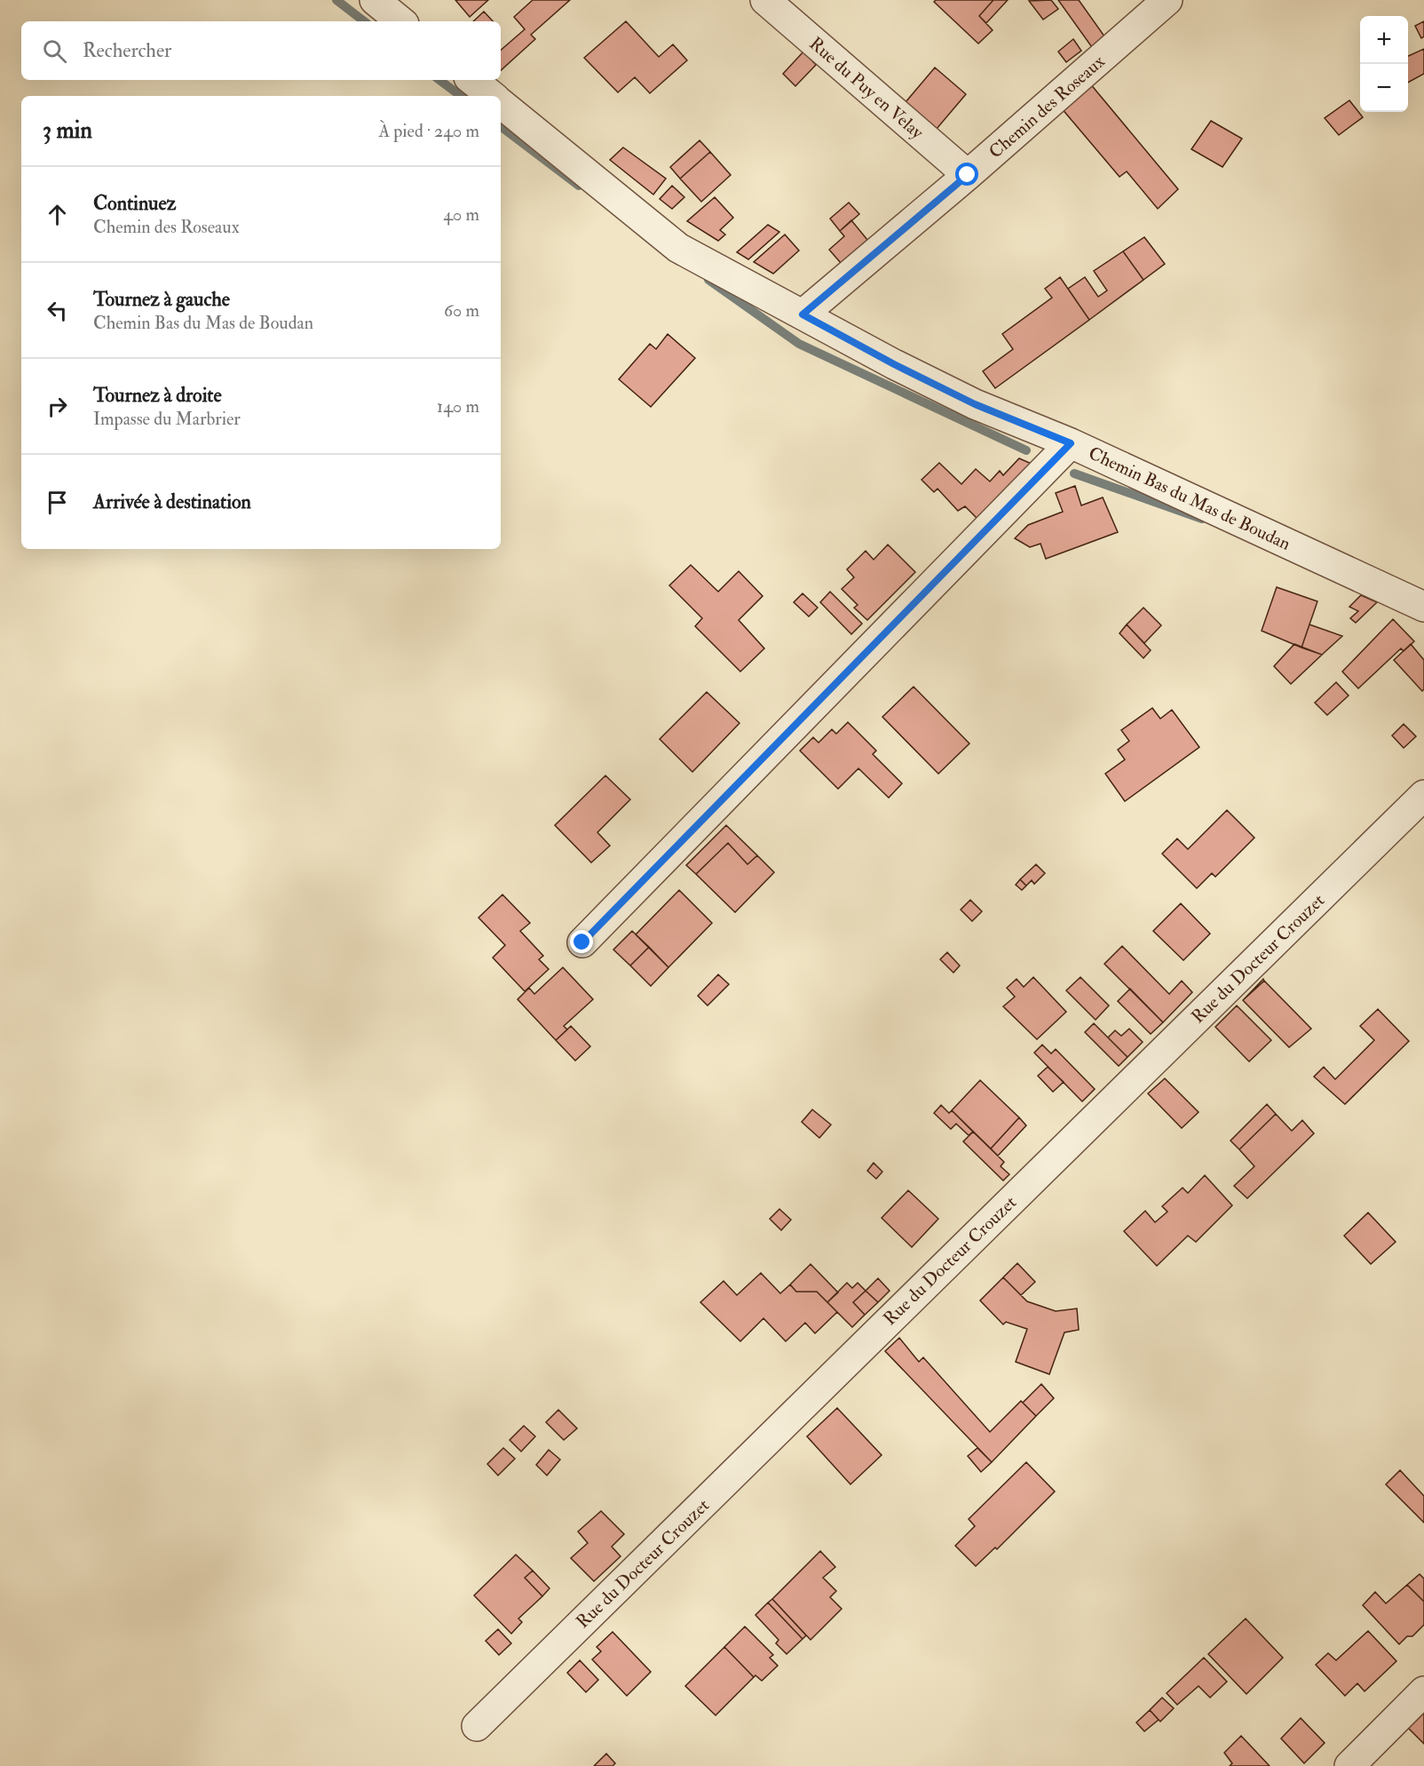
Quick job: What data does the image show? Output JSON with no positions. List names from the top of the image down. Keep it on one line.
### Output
{"streets":{"street":["Rue du Puy en Velay","Chemin des Roseaux","Chemin Bas du Mas de Boudan","Rue du Docteur Crouzet"]},"crossings":[["Rue du Puy en Velay","Chemin des Roseaux"],["Chemin des Roseaux","Chemin Bas du Mas de Boudan"]],"page":{"map_buttons":["+","−"],"search":"Rechercher","heading":["3 min","À pied · 240 m"],"list":[["Continuez","Chemin des Roseaux","40 m"],["Tournez à gauche","Chemin Bas du Mas de Boudan","60 m"],["Tournez à droite","Impasse du Marbrier","140 m"],"Arrivée à destination"]}}
